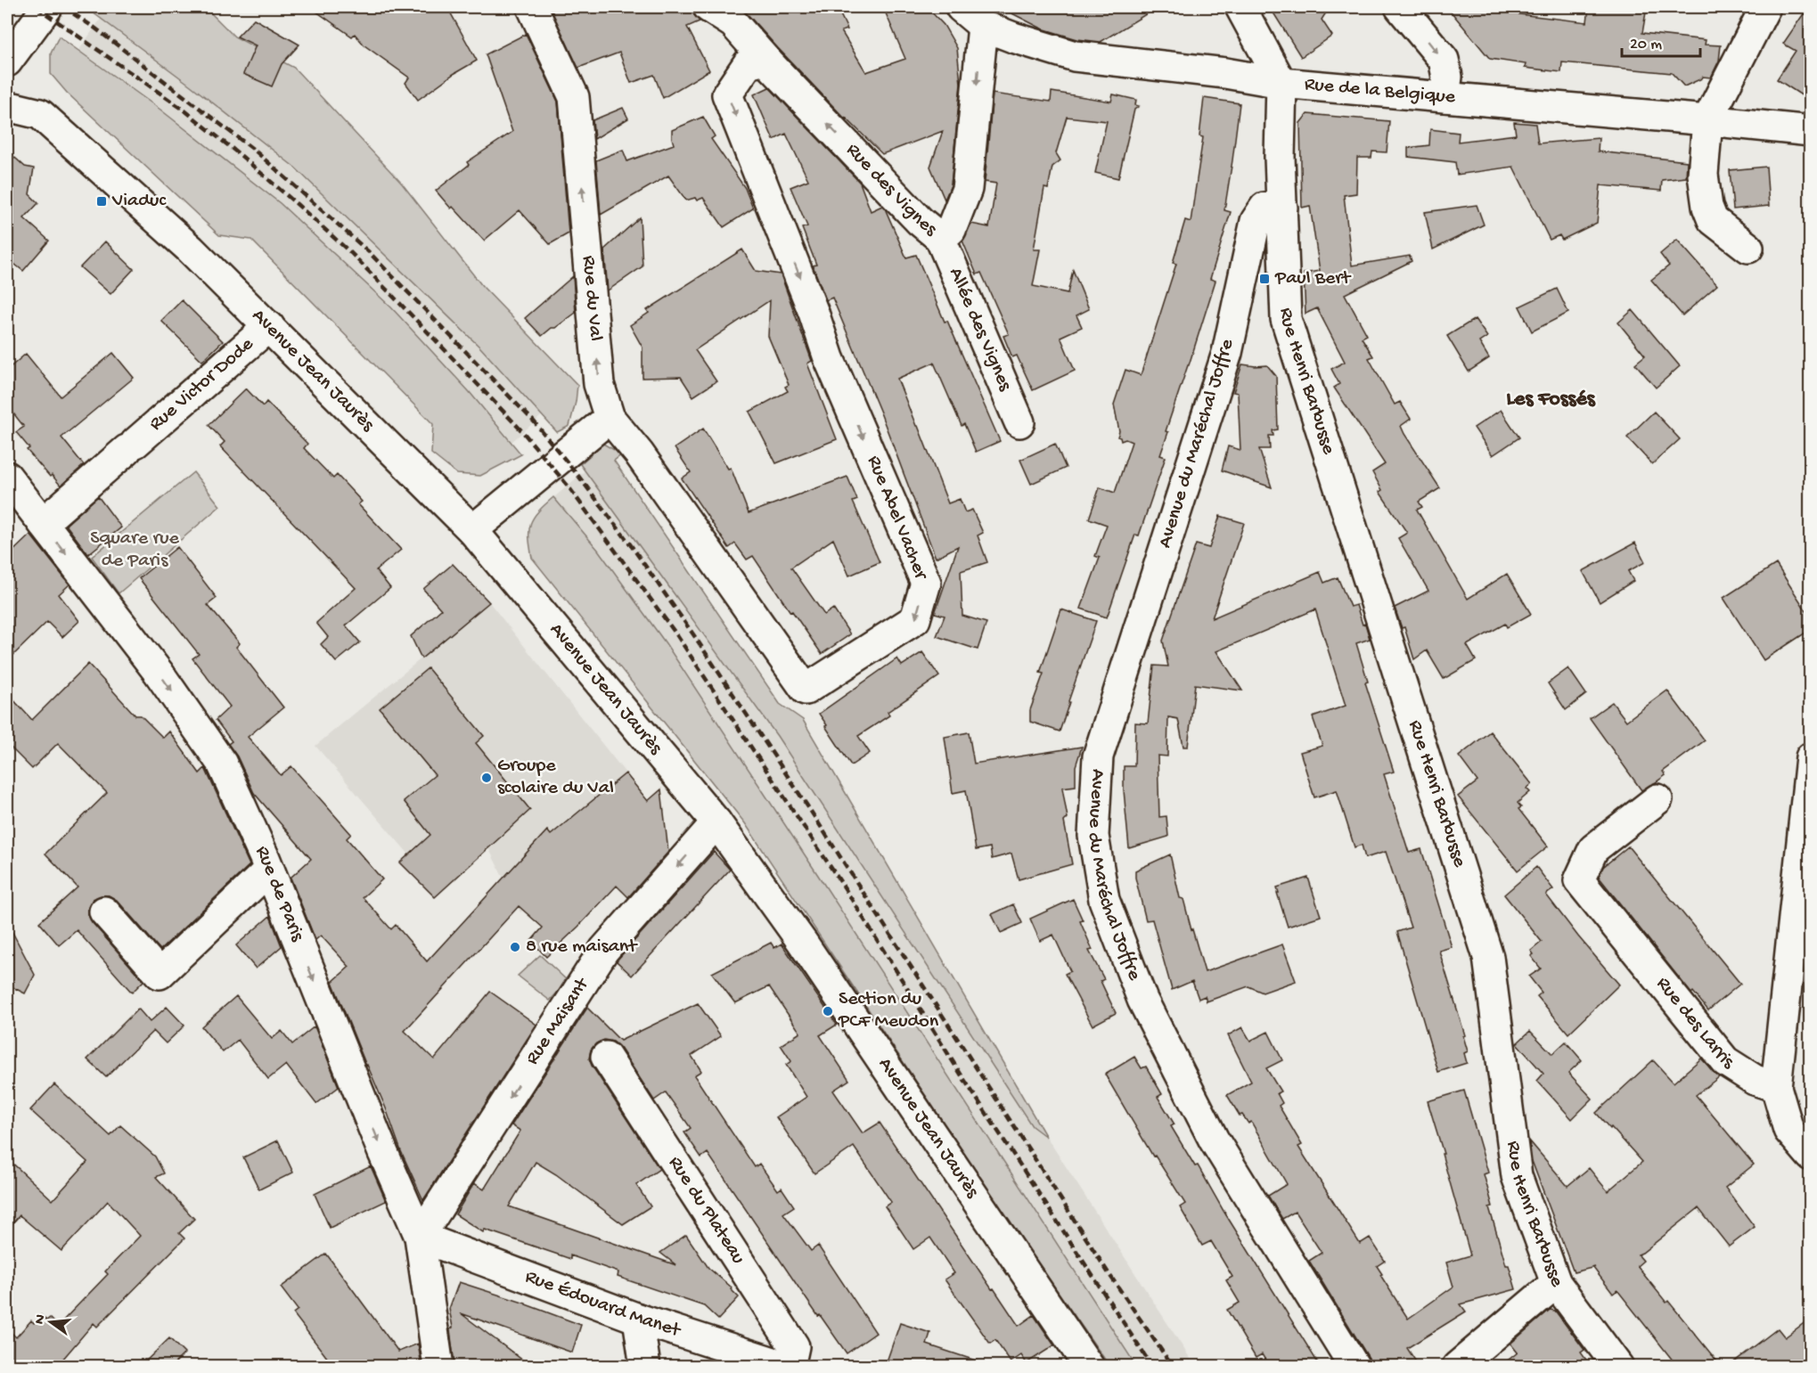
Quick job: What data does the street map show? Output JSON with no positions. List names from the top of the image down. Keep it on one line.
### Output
{"streets":{"street":["Rue de la Belgique","Rue des Vignes","Rue du Val","Allée des Vignes","Avenue Jean Jaurès","Rue Henri Barbusse","Rue Victor Dode","Avenue du Maréchal Joffre","Rue Abel Vacher","Rue de Paris","Rue Maisant","Rue des Larris","Rue du Plateau","Rue Édouard Manet"]},"crossings":[["Rue de la Belgique","Rue des Vignes"],["Rue de la Belgique","Rue Henri Barbusse"],["Rue des Vignes","Allée des Vignes"],["Rue des Vignes","Rue Abel Vacher"],["Rue du Val","Rue Abel Vacher"],["Avenue Jean Jaurès","Rue Victor Dode"],["Avenue Jean Jaurès","Rue Maisant"],["Rue Henri Barbusse","Avenue du Maréchal Joffre"],["Rue Victor Dode","Rue de Paris"],["Rue de Paris","Rue Maisant"],["Rue de Paris","Rue Édouard Manet"],["Rue Maisant","Rue Édouard Manet"],["Rue du Plateau","Rue Édouard Manet"]],"one_way":["Rue du Val","Rue de Paris","Rue Maisant"],"districts":["Les Fossés"],"parks":["Square rue de Paris"],"places":{"transit":["Viaduc","Paul Bert"],"other":["Groupe scolaire du Val","8 rue maisant","Section du PCF Meudon"]},"scale_bar":"20 m","north":"left"}
